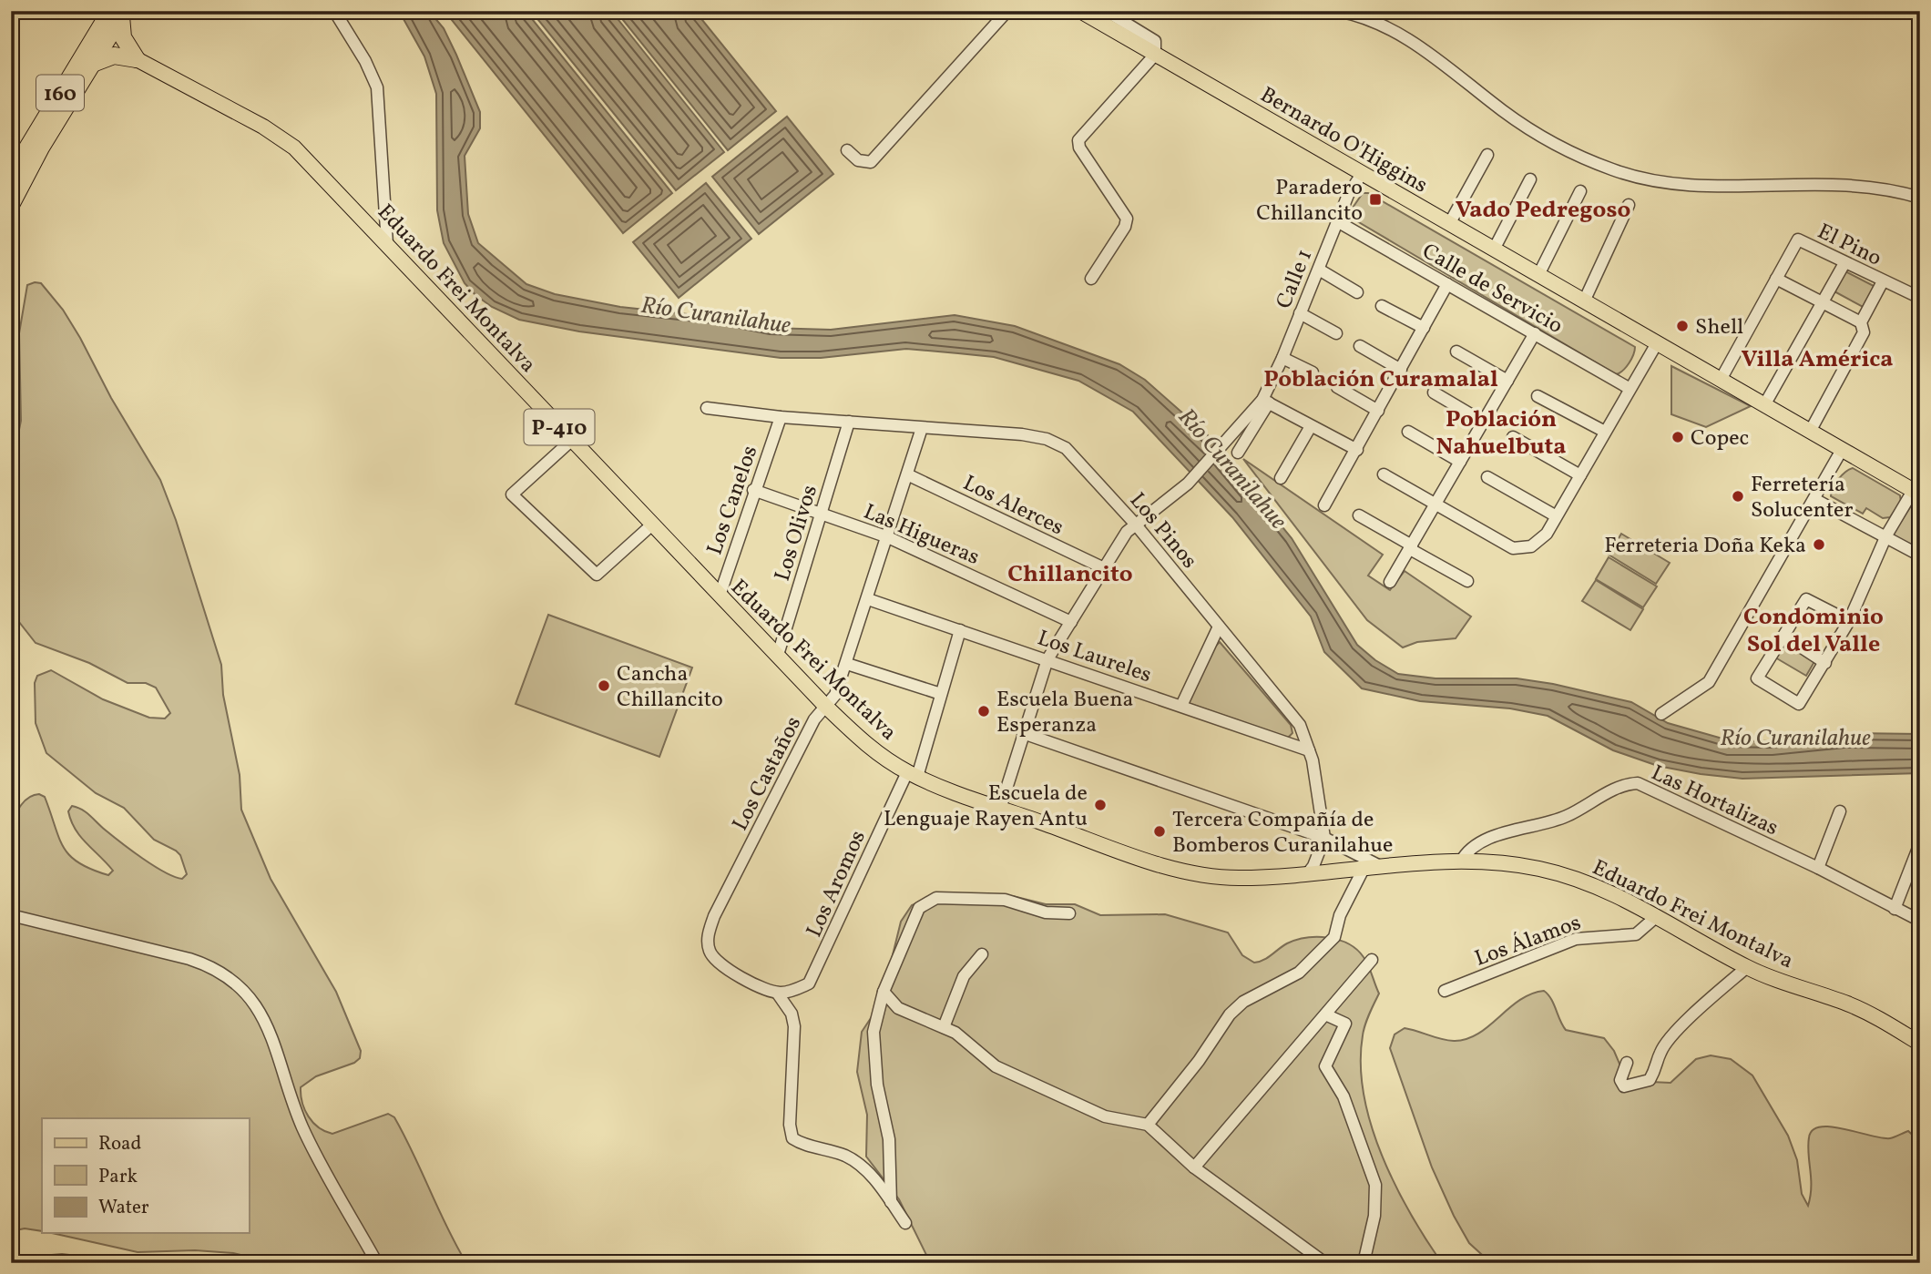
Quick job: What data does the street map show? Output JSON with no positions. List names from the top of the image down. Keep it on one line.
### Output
{"streets":{"highway":["160"],"main road":["Bernardo O'Higgins","Eduardo Frei Montalva","P-410"],"street":["El Pino","Calle 1","Calle de Servicio","Los Canelos","Los Alerces","Los Pinos","Los Olivos","Las Higueras","Los Laureles","Los Castaños","Las Hortalizas","Los Aromos","Los Álamos"]},"crossings":[["Bernardo O'Higgins","Calle 1"],["Calle 1","Calle de Servicio"],["Eduardo Frei Montalva","Los Canelos"],["Eduardo Frei Montalva","Los Olivos"],["Eduardo Frei Montalva","Los Castaños"],["Eduardo Frei Montalva","Las Hortalizas"],["Eduardo Frei Montalva","Los Aromos"],["Eduardo Frei Montalva","Los Álamos"],["Los Canelos","Los Pinos"],["Los Canelos","Las Higueras"],["Los Alerces","Los Castaños"],["Los Pinos","Los Olivos"],["Los Pinos","Los Laureles"],["Los Pinos","Los Castaños"],["Los Olivos","Las Higueras"],["Las Higueras","Los Castaños"],["Los Laureles","Los Castaños"],["Los Laureles","Los Aromos"],["Los Castaños","Los Aromos"]],"districts":["Vado Pedregoso","Villa América","Población Curamalal","Población Nahuelbuta","Chillancito","Condominio Sol del Valle"],"water":["Río Curanilahue"],"places":{"transit":["Paradero Chillancito"],"other":["Shell","Copec","Ferretería Solucenter","Ferreteria Doña Keka","Cancha Chillancito","Escuela Buena Esperanza","Escuela de Lenguaje Rayen Antu","Tercera Compañía de Bomberos Curanilahue"]},"legend":["Road","Park","Water"]}
